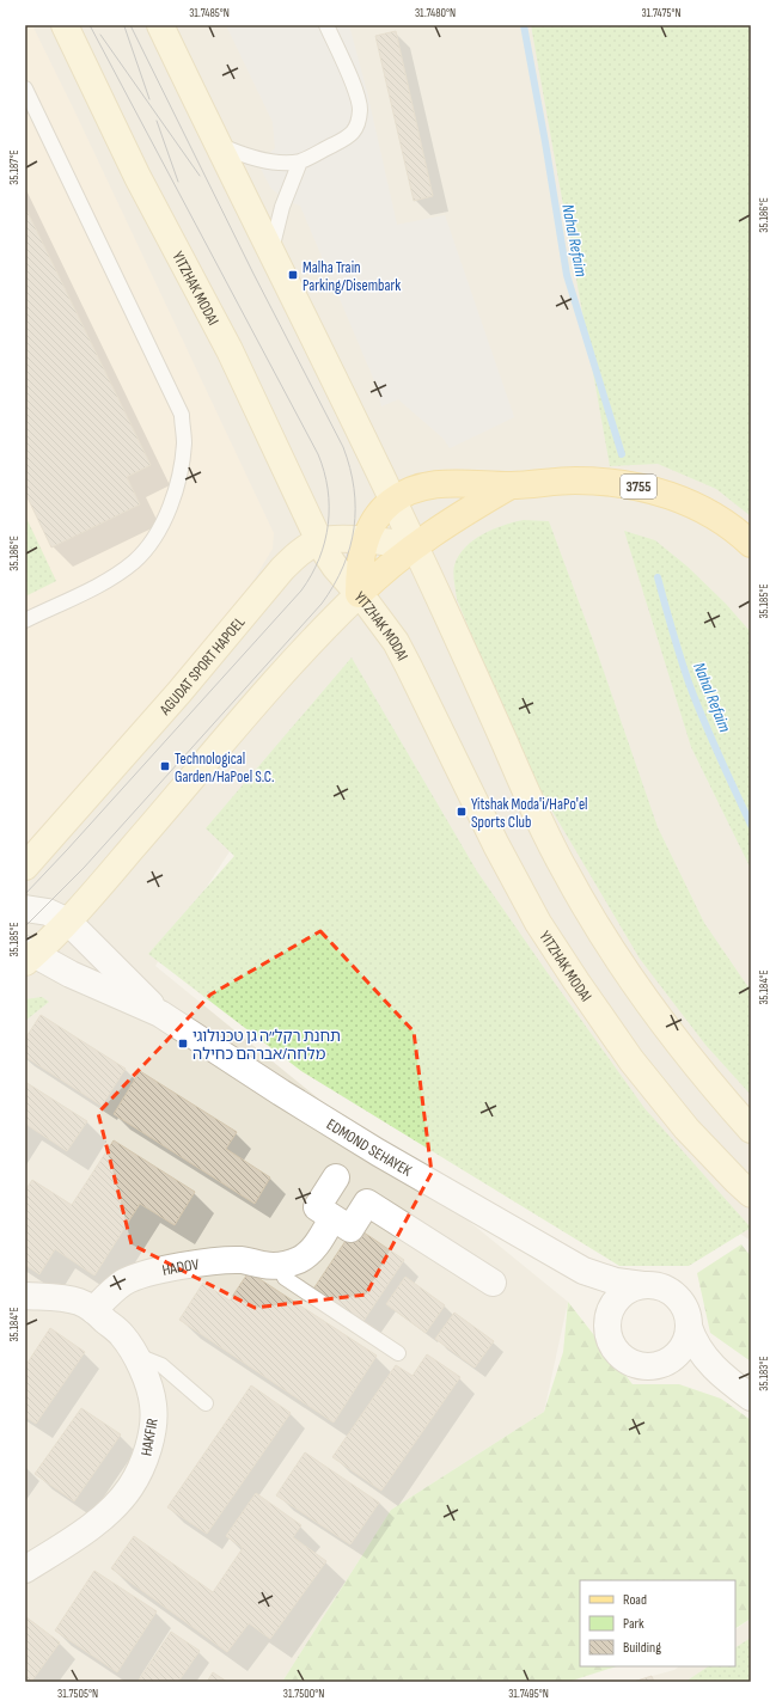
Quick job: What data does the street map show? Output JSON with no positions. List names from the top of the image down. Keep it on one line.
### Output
{"streets":{"main road":["3755"],"street":["YITZHAK MODAI","AGUDAT SPORT HAPOEL","EDMOND SEHAYEK","HADOV","HAKFIR"]},"crossings":[["YITZHAK MODAI","3755"],["YITZHAK MODAI","AGUDAT SPORT HAPOEL"],["3755","AGUDAT SPORT HAPOEL"],["HADOV","HAKFIR"]],"water":["Nahal Refaim"],"places":{"transit":["Malha Train Parking/Disembark","Technological Garden/HaPoel S.C.","Yitshak Moda'i/HaPo'el Sports Club","תחנת רקל״ה גן טכנולוגי מלחה/אברהם כחילה"]},"legend":["Road","Park","Building"],"coordinates":["31.7485°N","31.7480°N","31.7475°N","35.187°E","35.186°E","35.185°E","35.184°E","35.183°E","31.7505°N","31.7500°N","31.7495°N"]}
